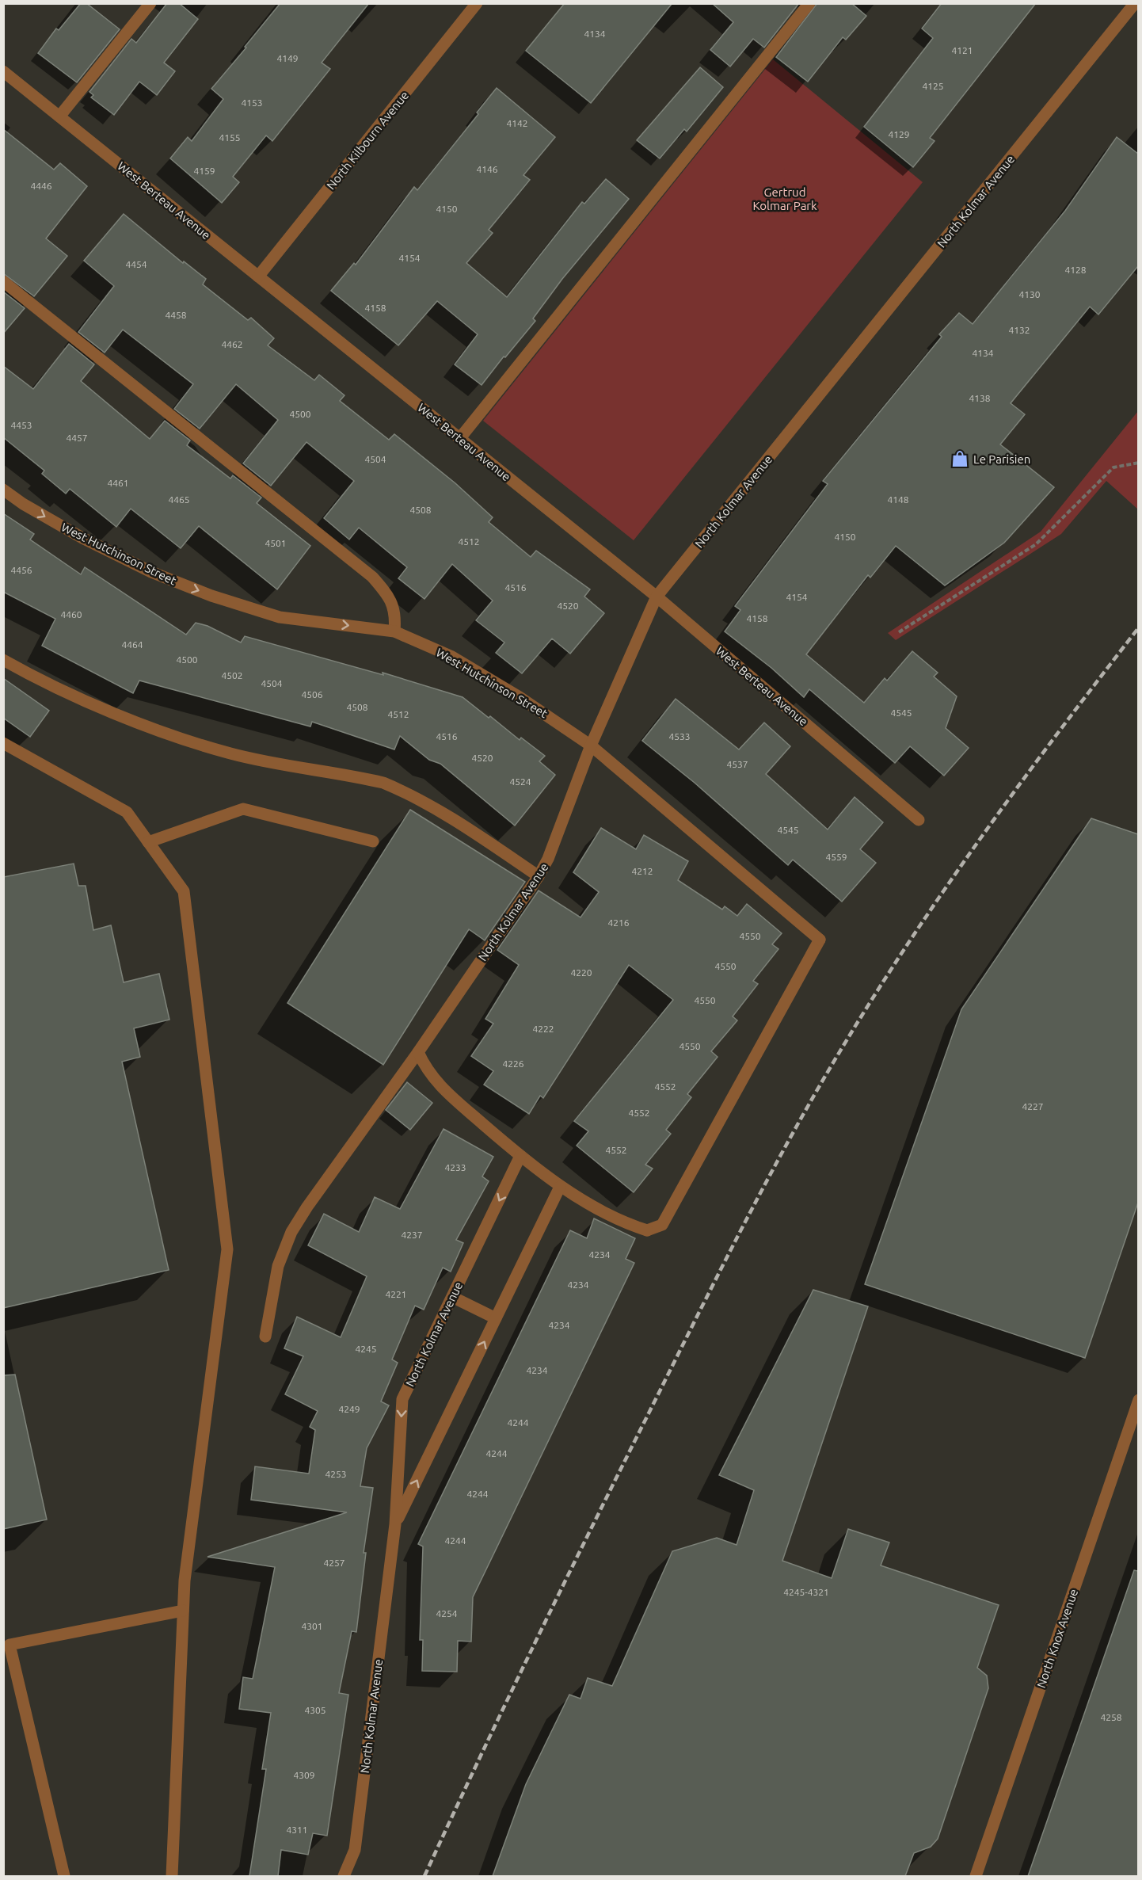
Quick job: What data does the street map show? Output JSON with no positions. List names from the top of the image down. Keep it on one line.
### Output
{"streets":{"street":["North Kilbourn Avenue","West Berteau Avenue","North Kolmar Avenue","West Hutchinson Street","North Knox Avenue"]},"crossings":[["North Kilbourn Avenue","West Berteau Avenue"],["West Berteau Avenue","North Kolmar Avenue"],["North Kolmar Avenue","West Hutchinson Street"]],"parks":["Gertrud Kolmar Park"],"places":{"shop":["Le Parisien"]},"house_numbers":["4134","4121","4149","4125","4153","4142","4129","4155","4146","4159","4446","4150","4154","4454","4128","4130","4158","4458","4132","4462","4134","4138","4500","4453","4457","4504","4461","4465","4148","4508","4150","4512","4501","4456","4516","4154","4520","4460","4158","4464","4500","4502","4504","4506","4508","4545","4512","4516","4533","4520","4537","4524","4545","4559","4212","4216","4550","4550","4220","4550","4222","4550","4226","4552","4227","4552","4552","4233","4237","4234","4234","4221","4234","4245","4234","4249","4244","4244","4253","4244","4244","4257","4245-4321","4254","4301","4305","4258","4309","4311"]}
